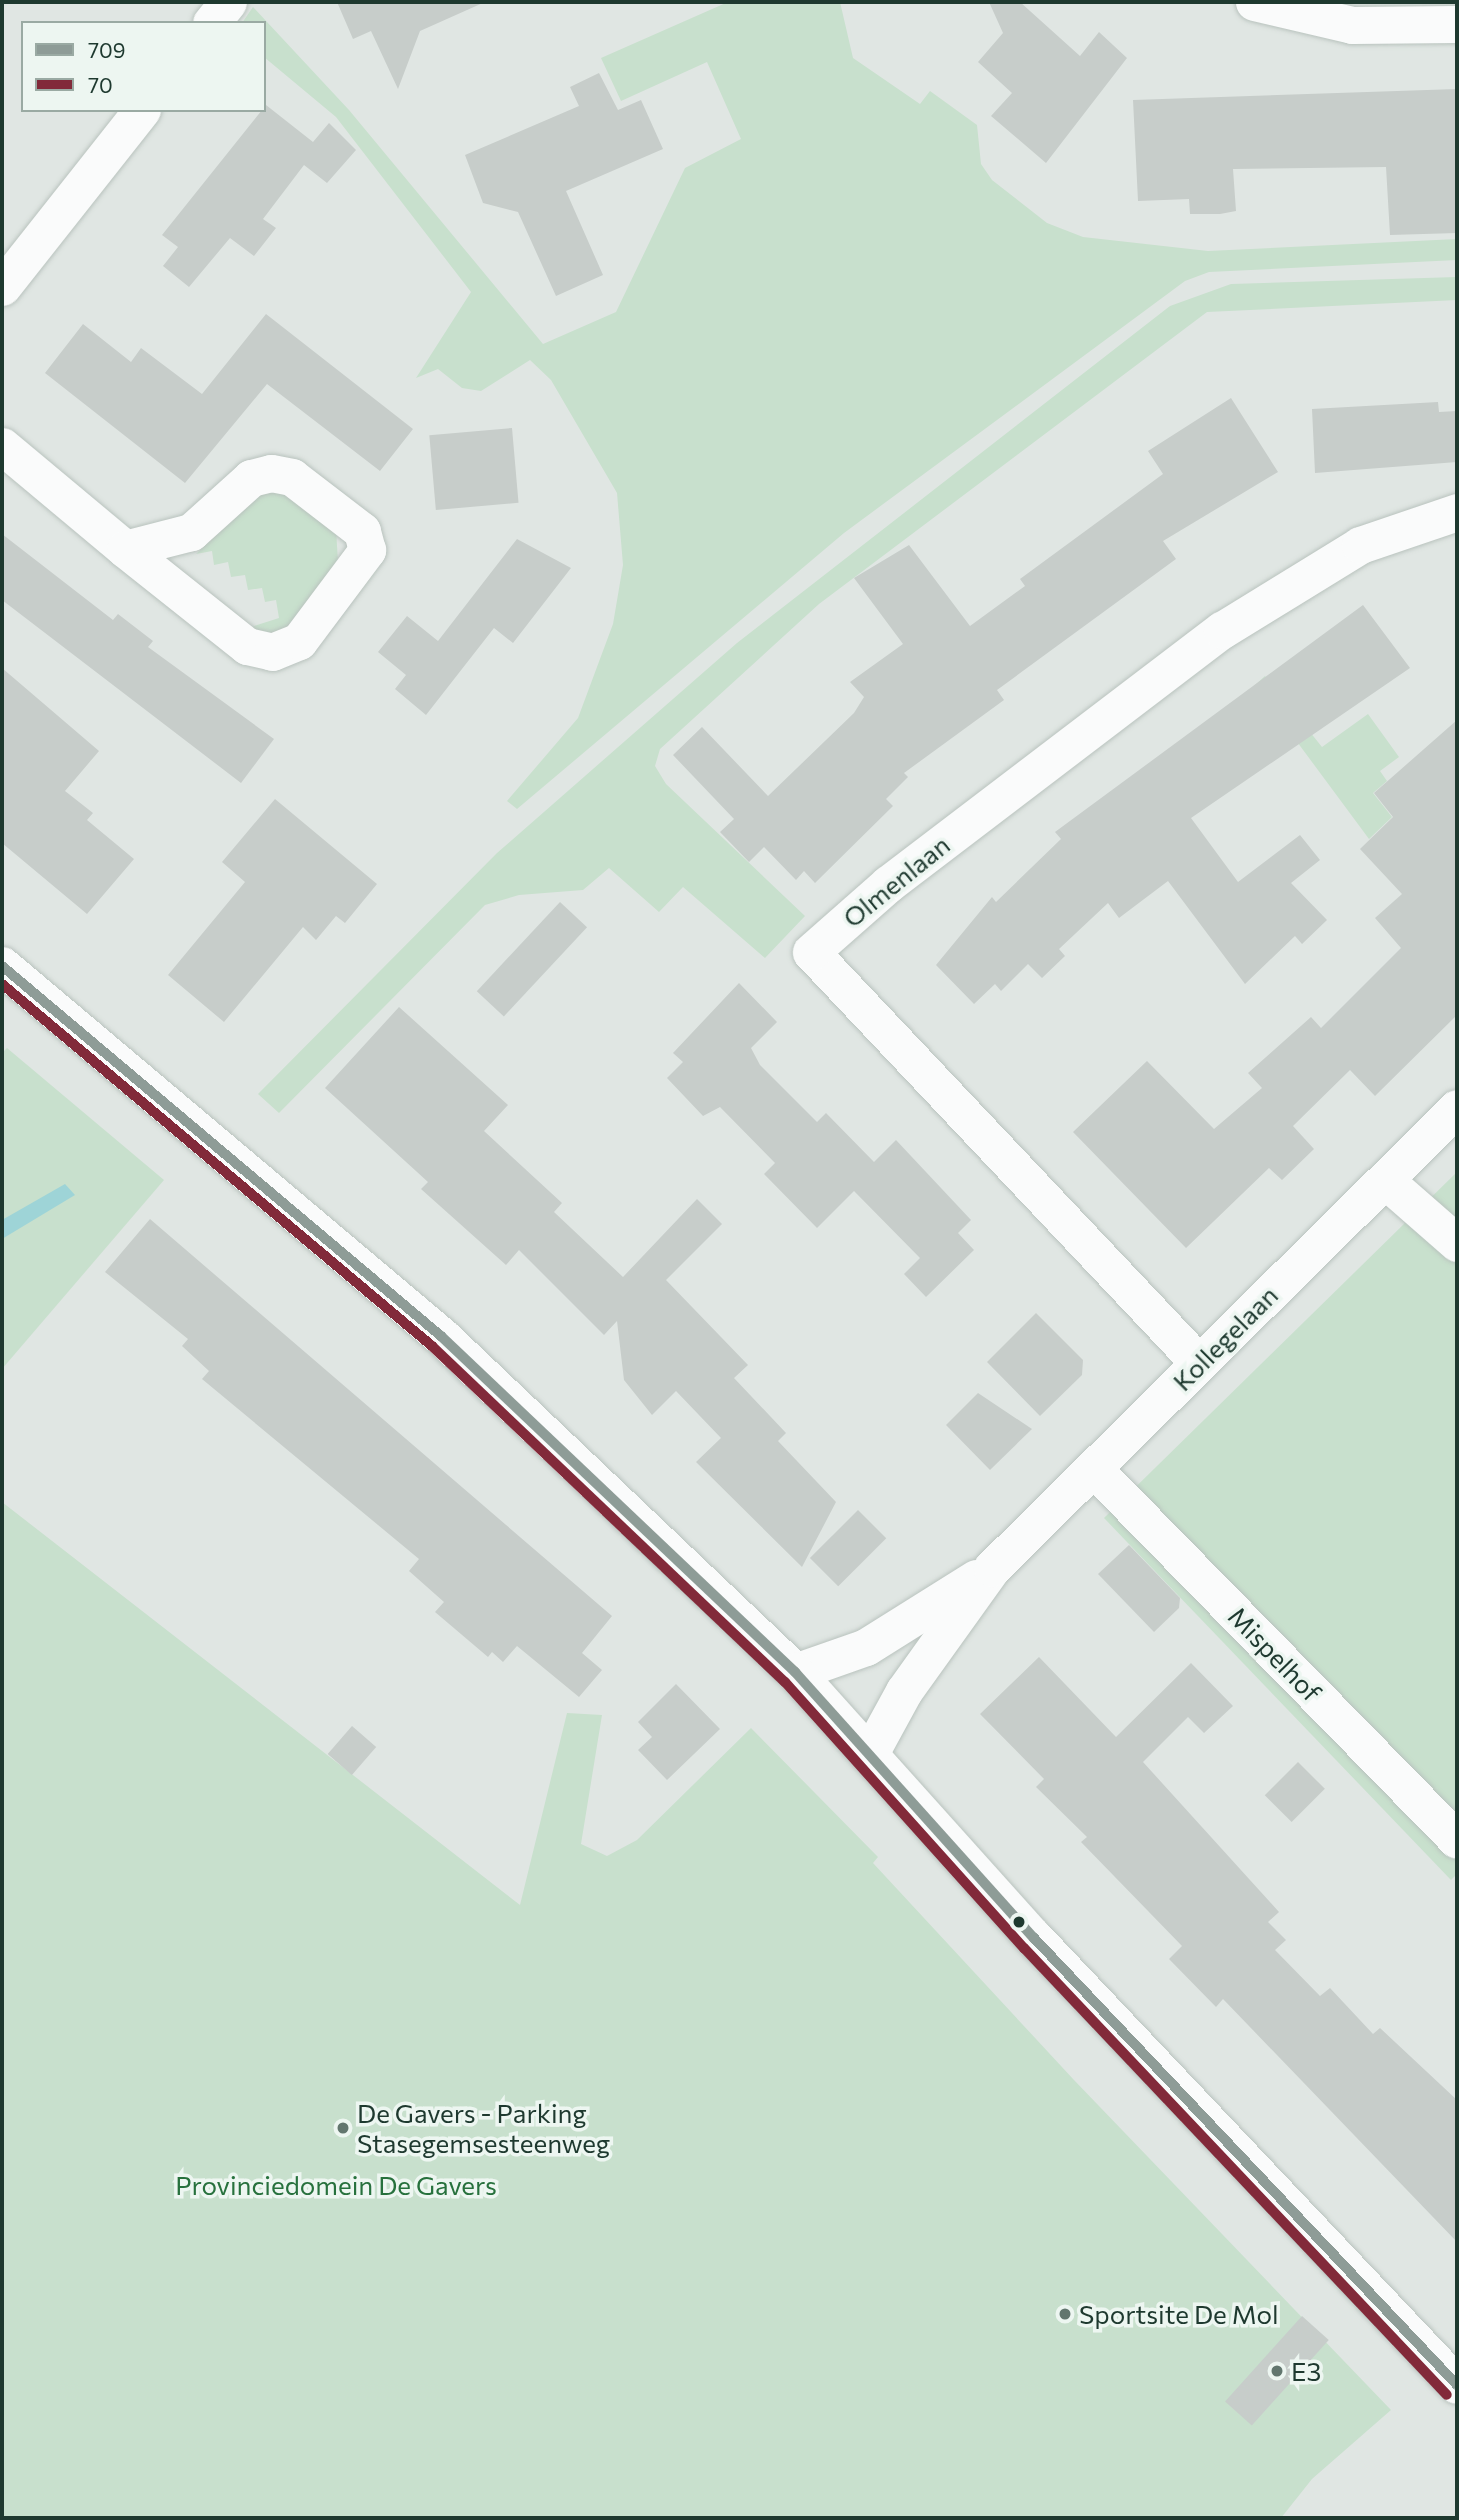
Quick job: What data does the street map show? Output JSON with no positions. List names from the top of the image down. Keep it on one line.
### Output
{"streets":{"street":["Olmenlaan","Kollegelaan","Mispelhof"]},"crossings":[["Olmenlaan","Kollegelaan"],["Kollegelaan","Mispelhof"]],"parks":["Provinciedomein De Gavers"],"places":["De Gavers - Parking Stasegemsesteenweg","Sportsite De Mol","E3"],"lines":["transit line 709","transit line 70"],"legend":["709","70"]}
